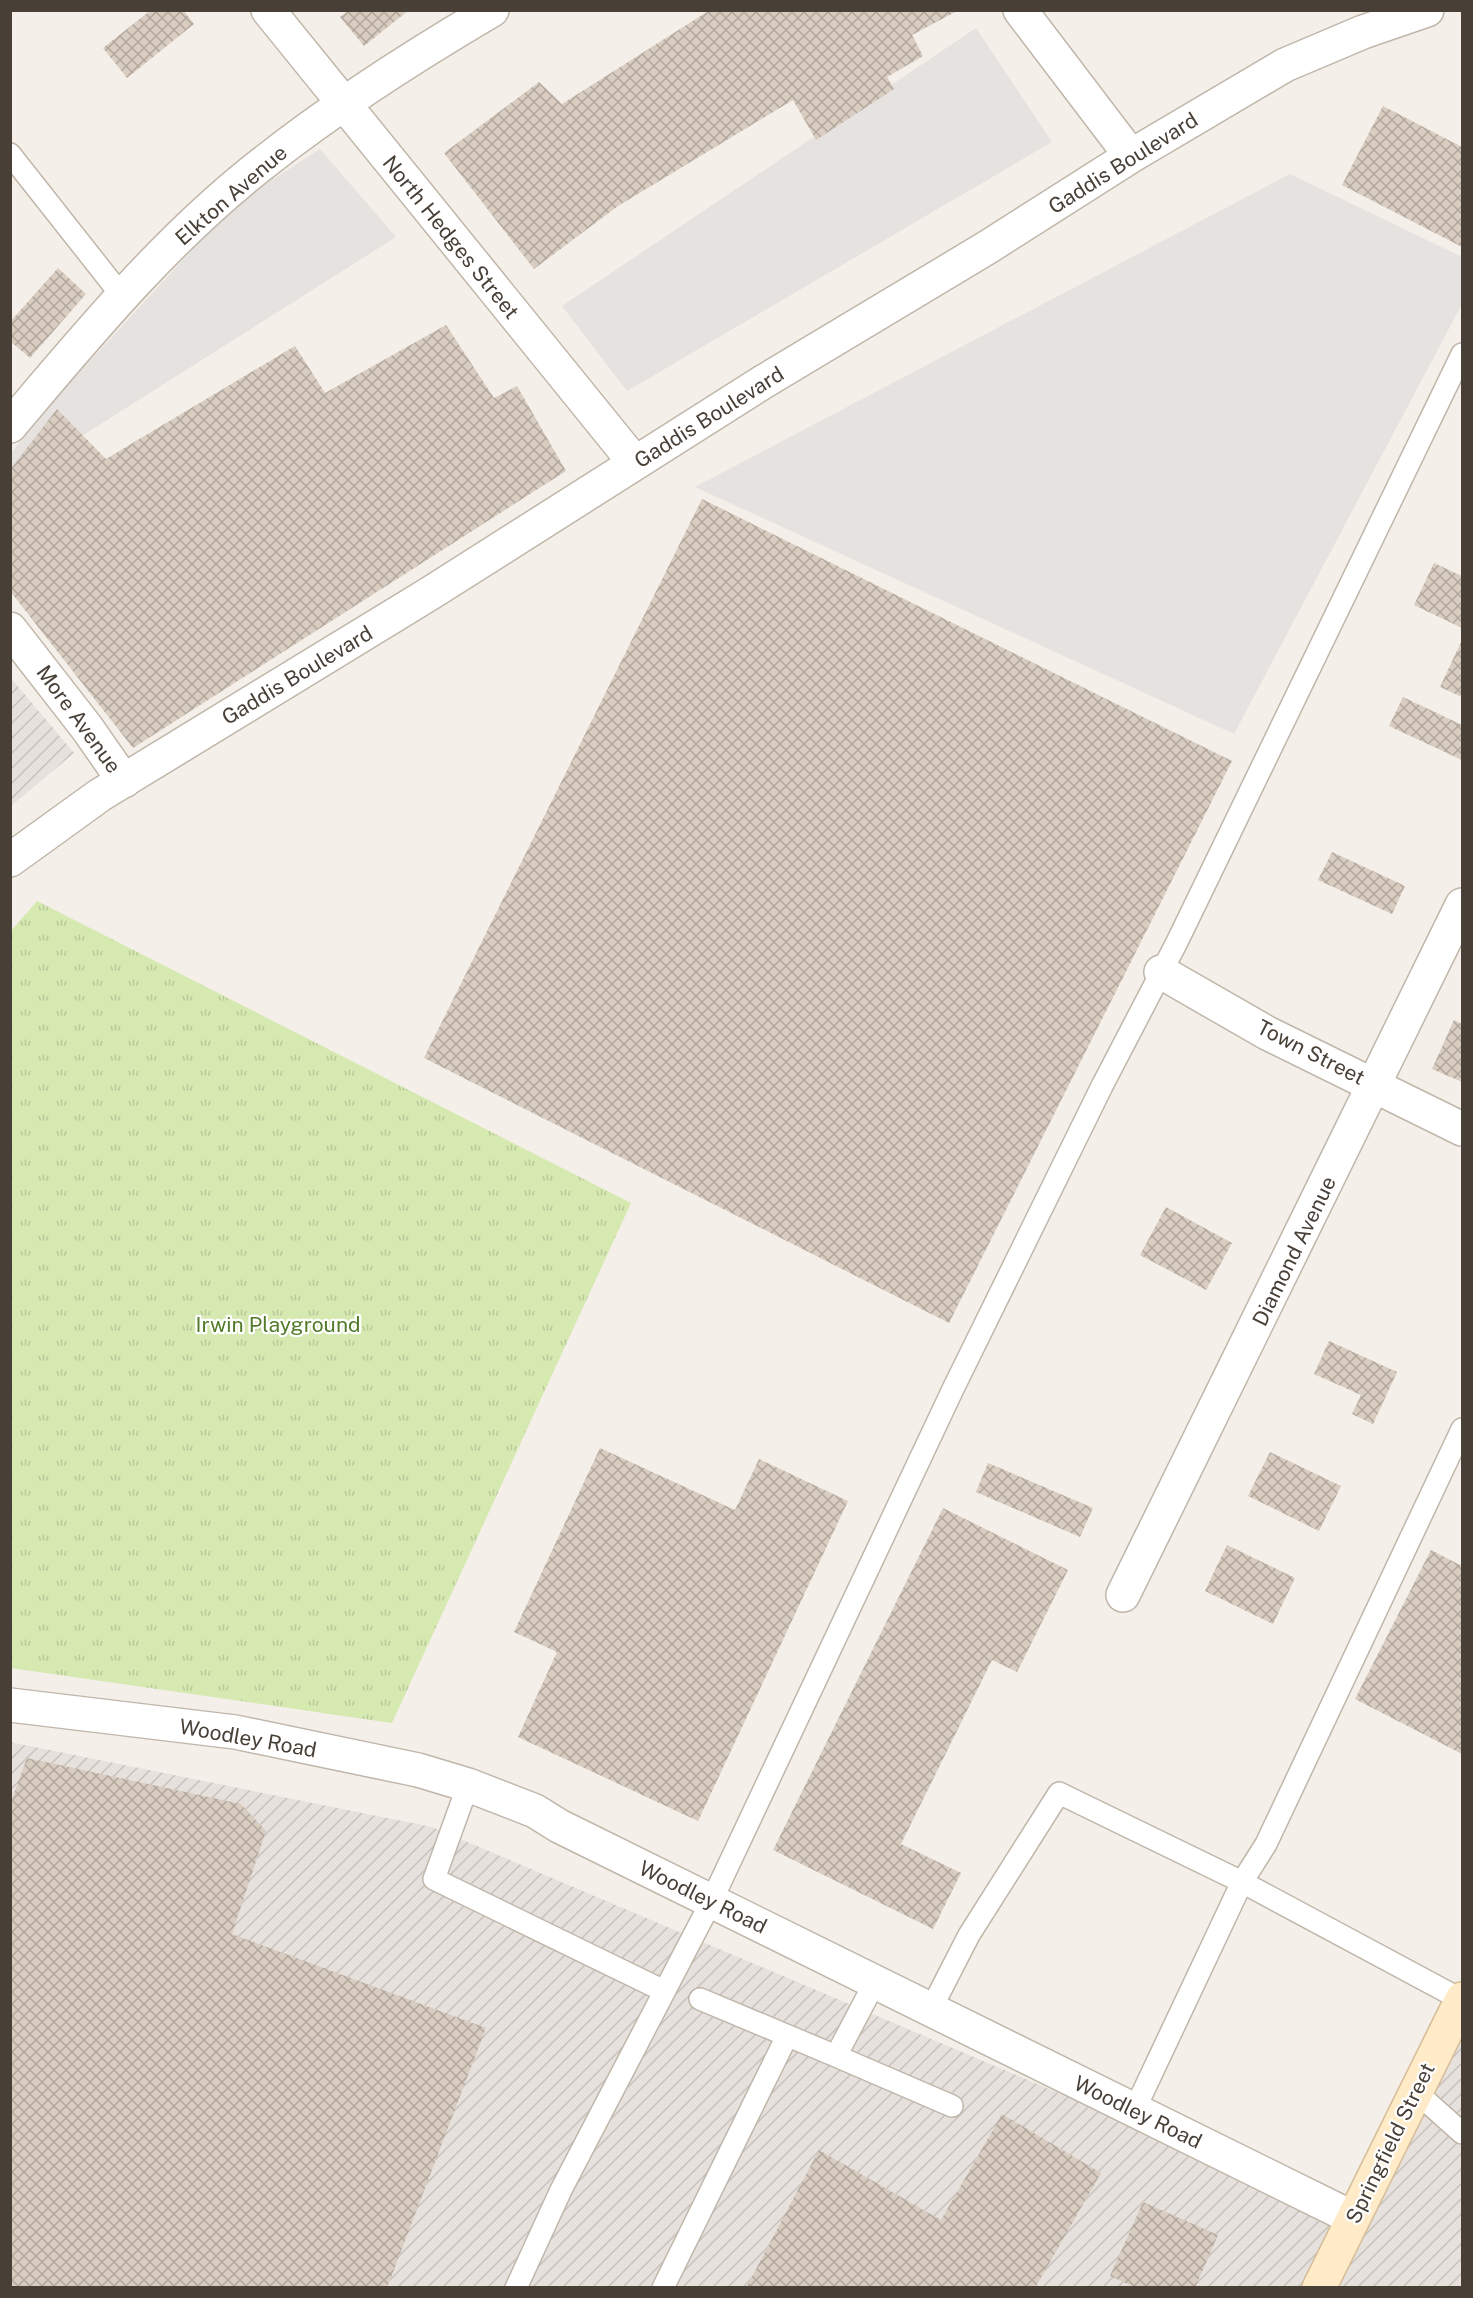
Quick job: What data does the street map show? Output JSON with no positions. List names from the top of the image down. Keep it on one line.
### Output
{"streets":{"main road":["Springfield Street"],"street":["Gaddis Boulevard","Elkton Avenue","North Hedges Street","More Avenue","Town Street","Diamond Avenue","Woodley Road"]},"crossings":[["Gaddis Boulevard","North Hedges Street"],["Gaddis Boulevard","More Avenue"],["Elkton Avenue","North Hedges Street"],["Town Street","Diamond Avenue"],["Woodley Road","Springfield Street"]],"parks":["Irwin Playground"]}
